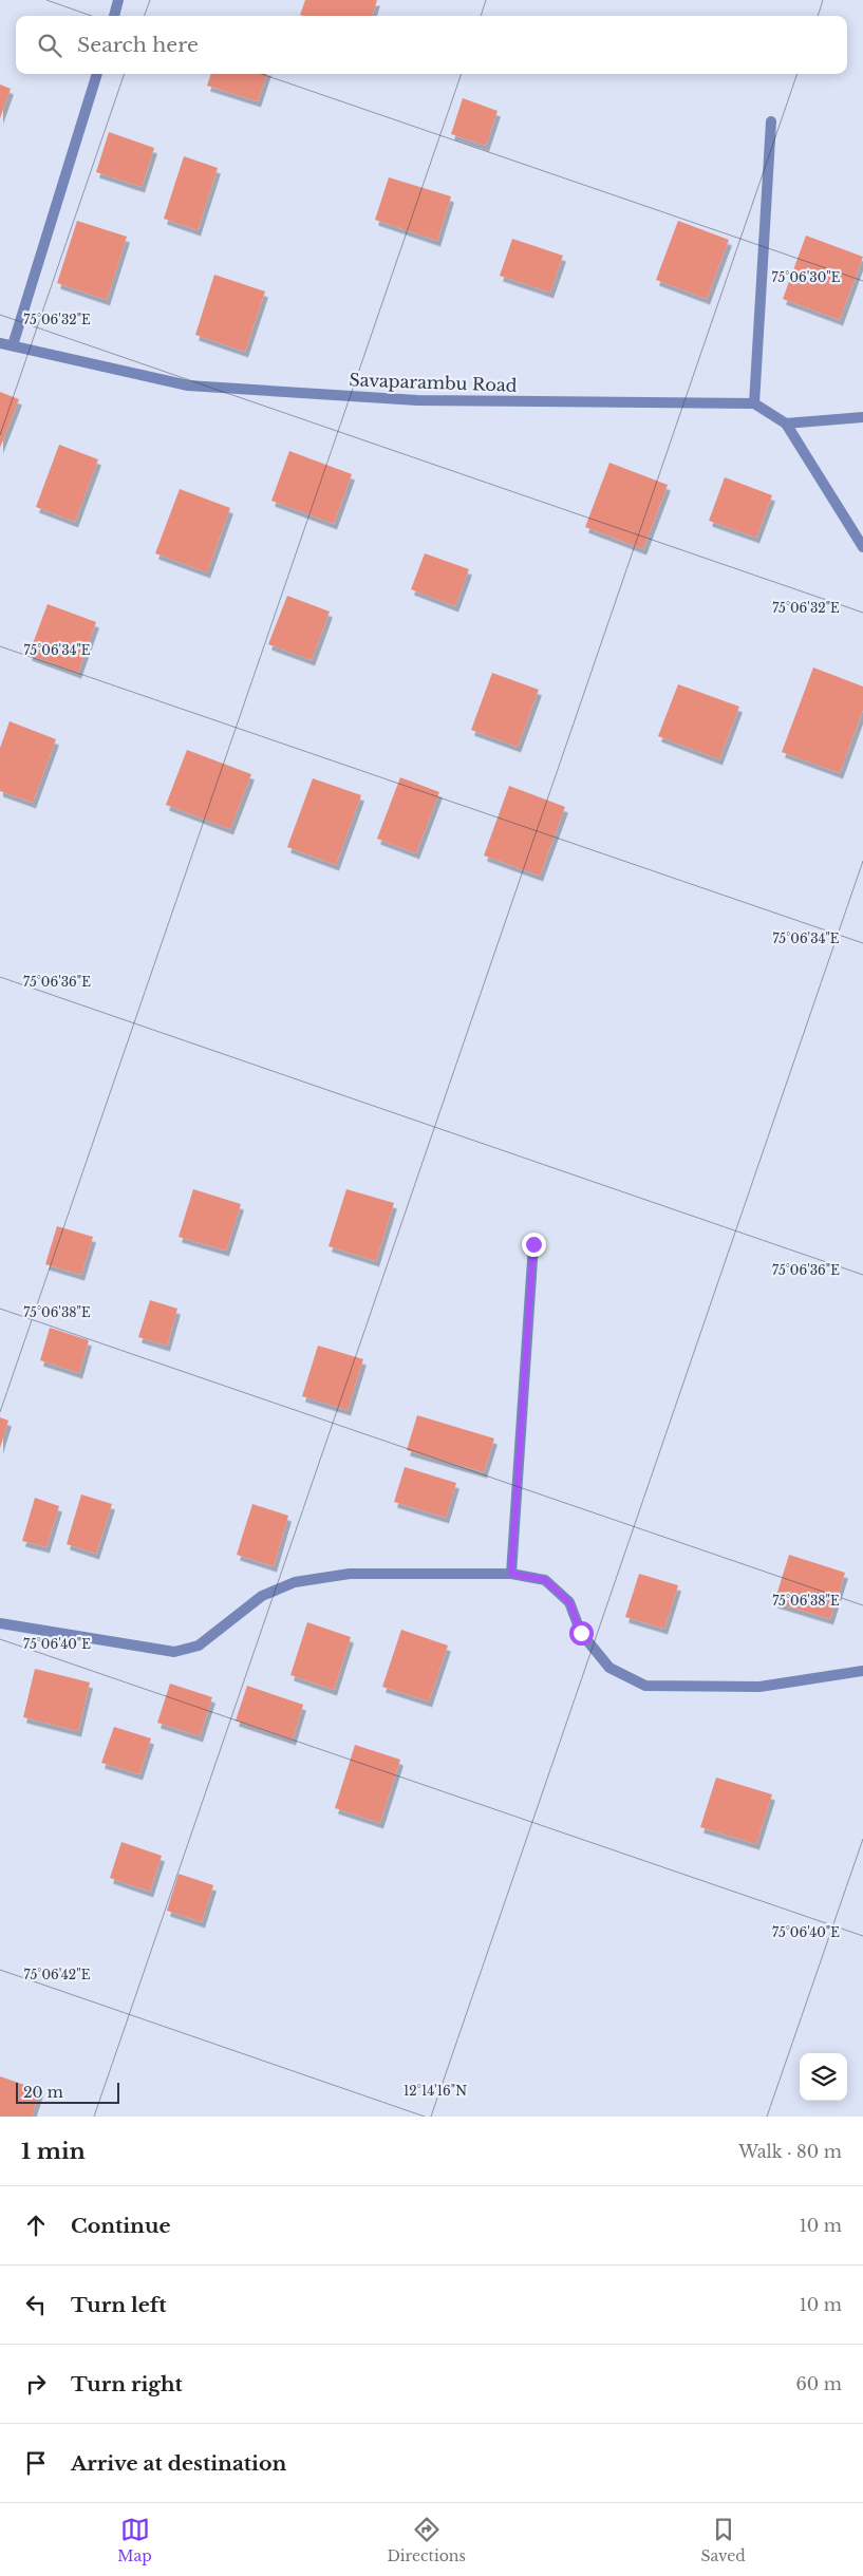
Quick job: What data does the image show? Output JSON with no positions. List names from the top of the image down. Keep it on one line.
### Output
{"streets":{"street":["Savaparambu Road"]},"scale_bar":"20 m","page":{"search":"Search here","scale":"20 m","heading":["1 min","Walk · 80 m"],"list":[["Continue","10 m"],["Turn left","10 m"],["Turn right","60 m"],"Arrive at destination"],"nav":["Map","Directions","Saved"]},"coordinates":["75°06'30\"E","75°06'32\"E","75°06'34\"E","75°06'36\"E","75°06'38\"E","75°06'40\"E","75°06'42\"E","12°14'16\"N"]}
